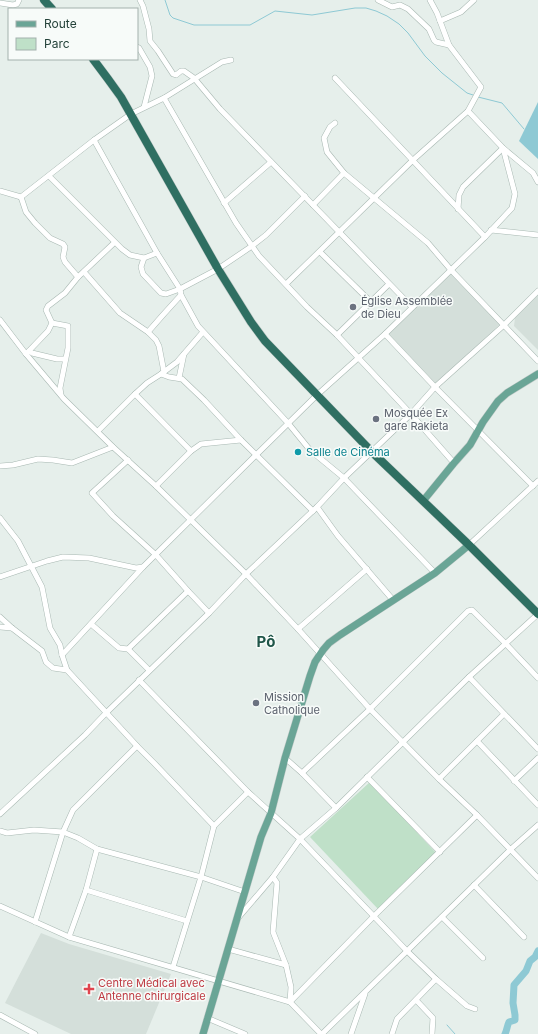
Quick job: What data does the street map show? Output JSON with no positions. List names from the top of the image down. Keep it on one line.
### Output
{"districts":["Pô"],"places":{"other":["Église Assemblée de Dieu","Mosquée Ex gare Rakieta","Salle de Cinéma","Mission Catholique"],"health":["Centre Médical avec Antenne chirurgicale"]},"legend":["Route","Parc"]}
